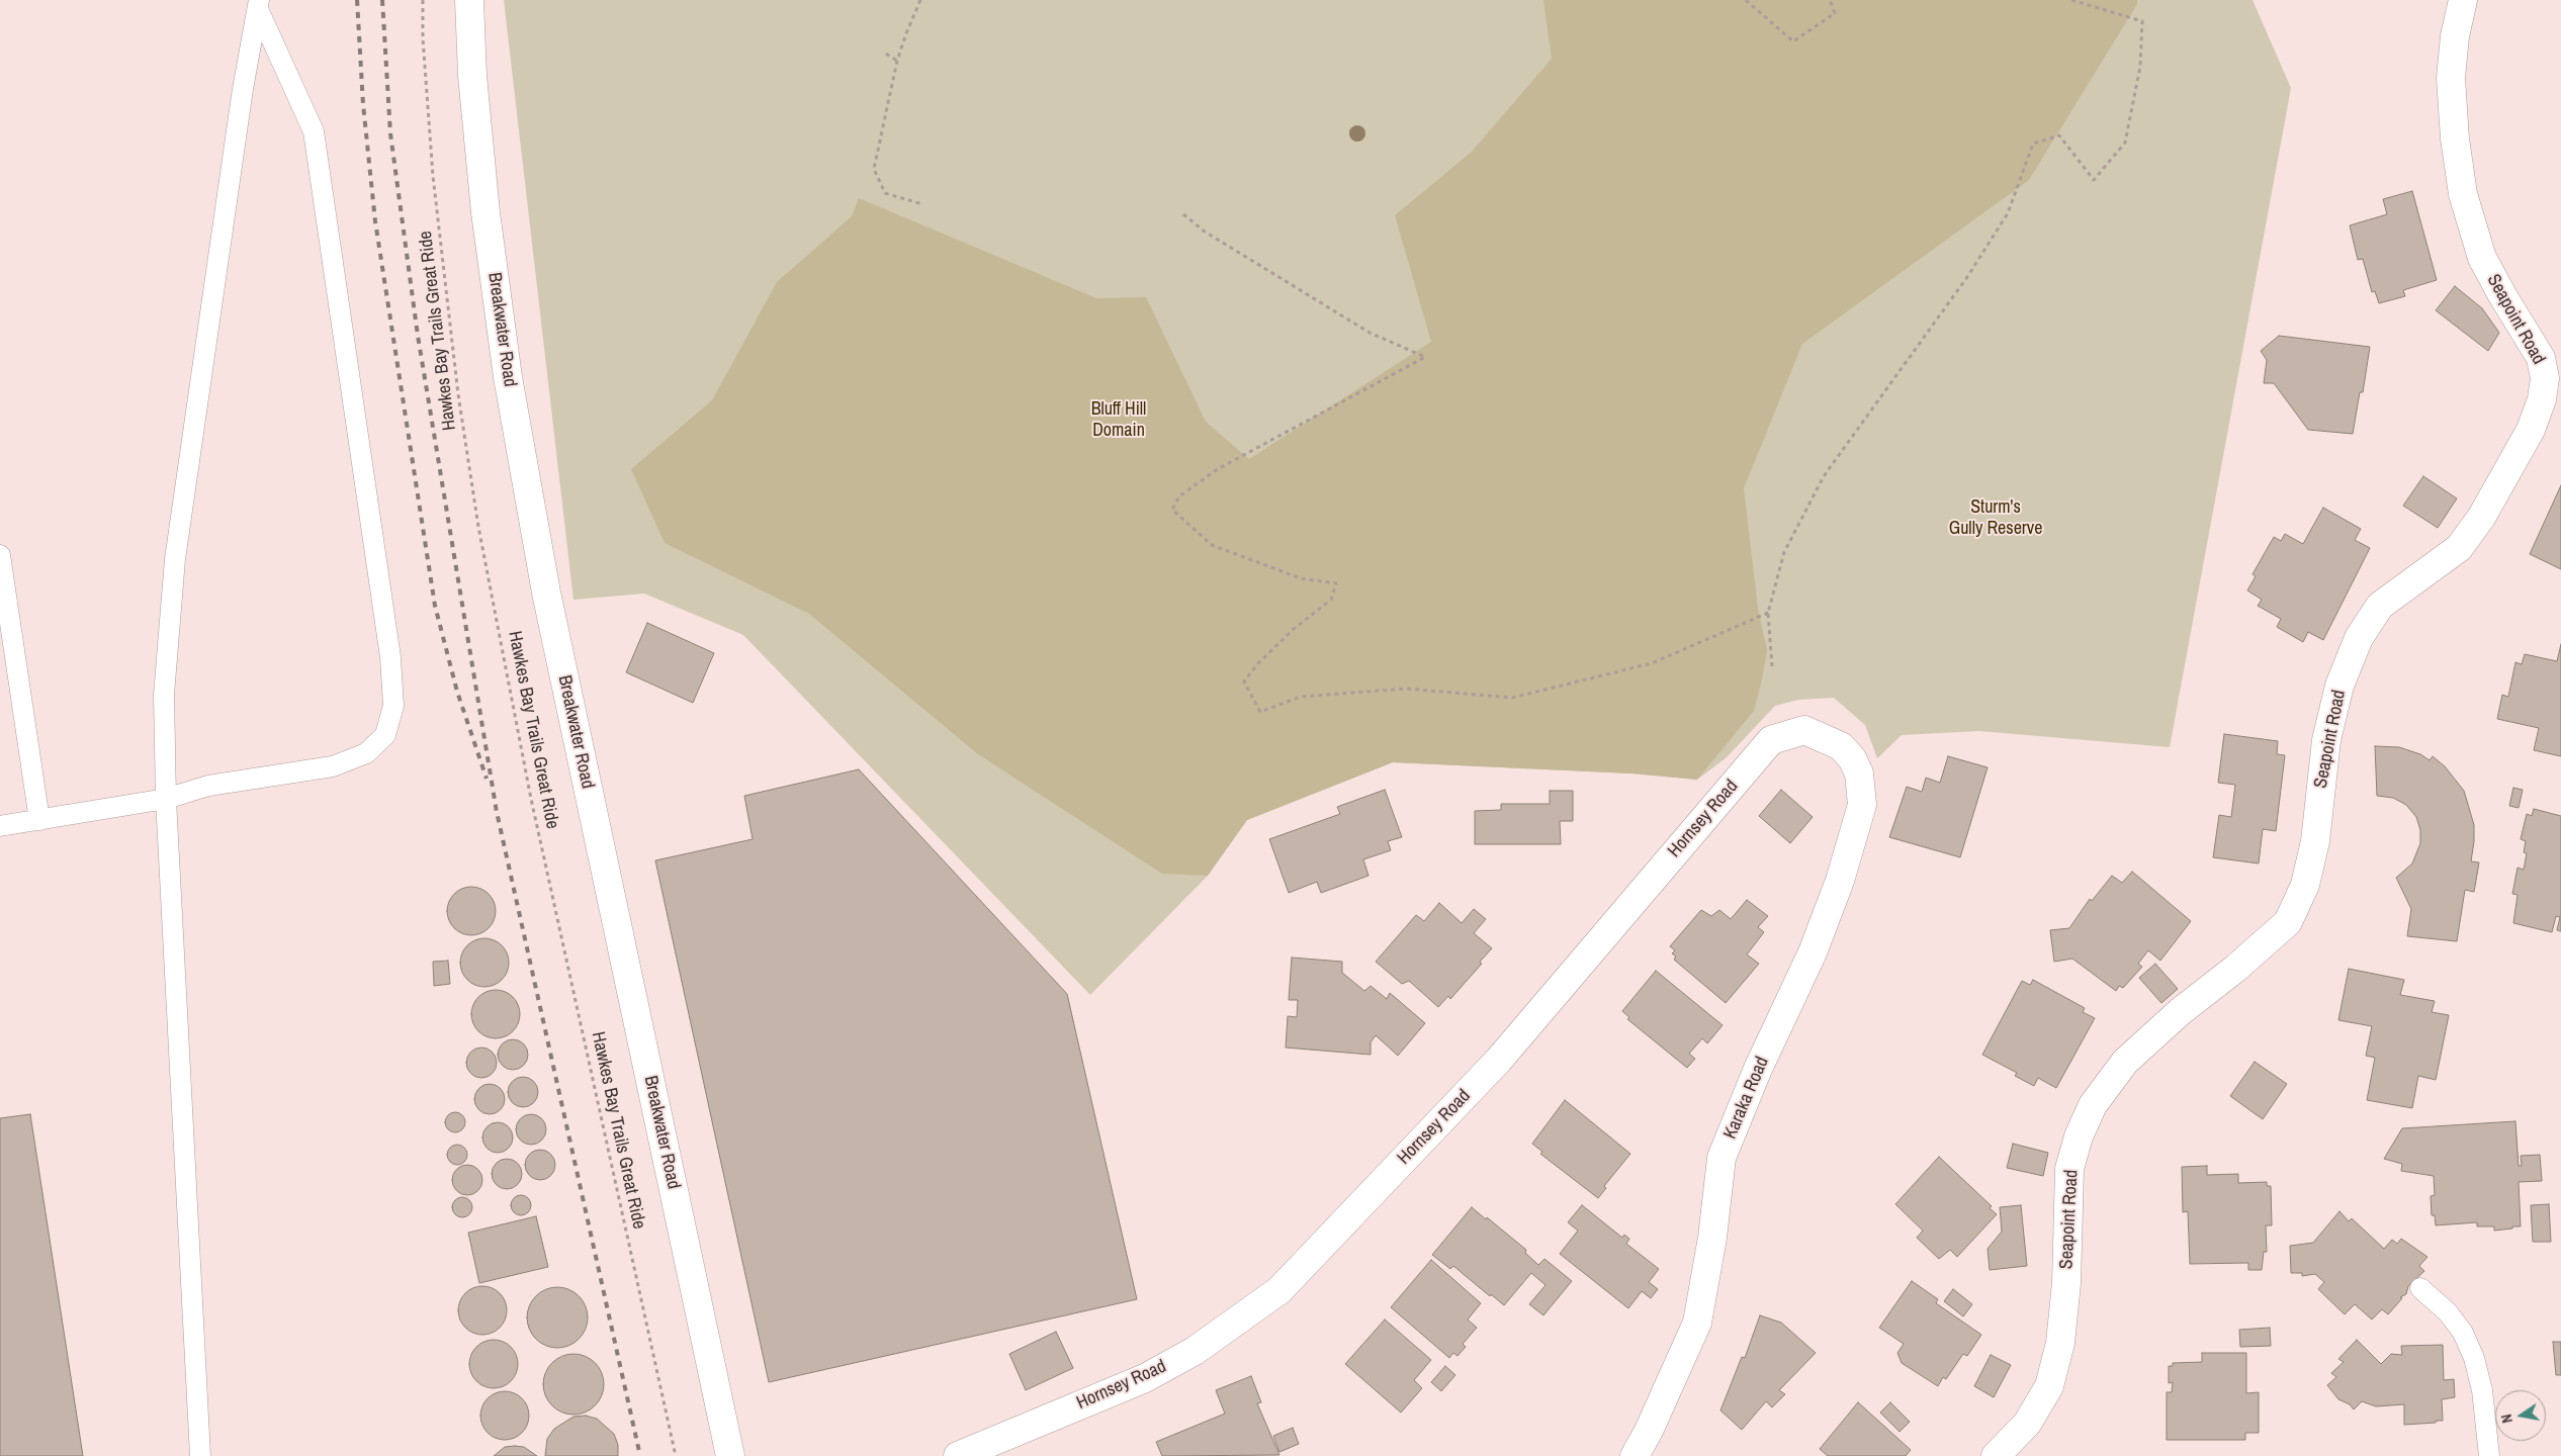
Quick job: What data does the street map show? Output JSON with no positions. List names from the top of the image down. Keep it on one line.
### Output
{"streets":{"main road":["Seapoint Road","Breakwater Road","Hornsey Road","Karaka Road"],"path":["Hawkes Bay Trails Great Ride"]},"crossings":[["Hornsey Road","Karaka Road"]],"parks":["Bluff Hill Domain","Sturm's Gully Reserve"],"north":"left"}
